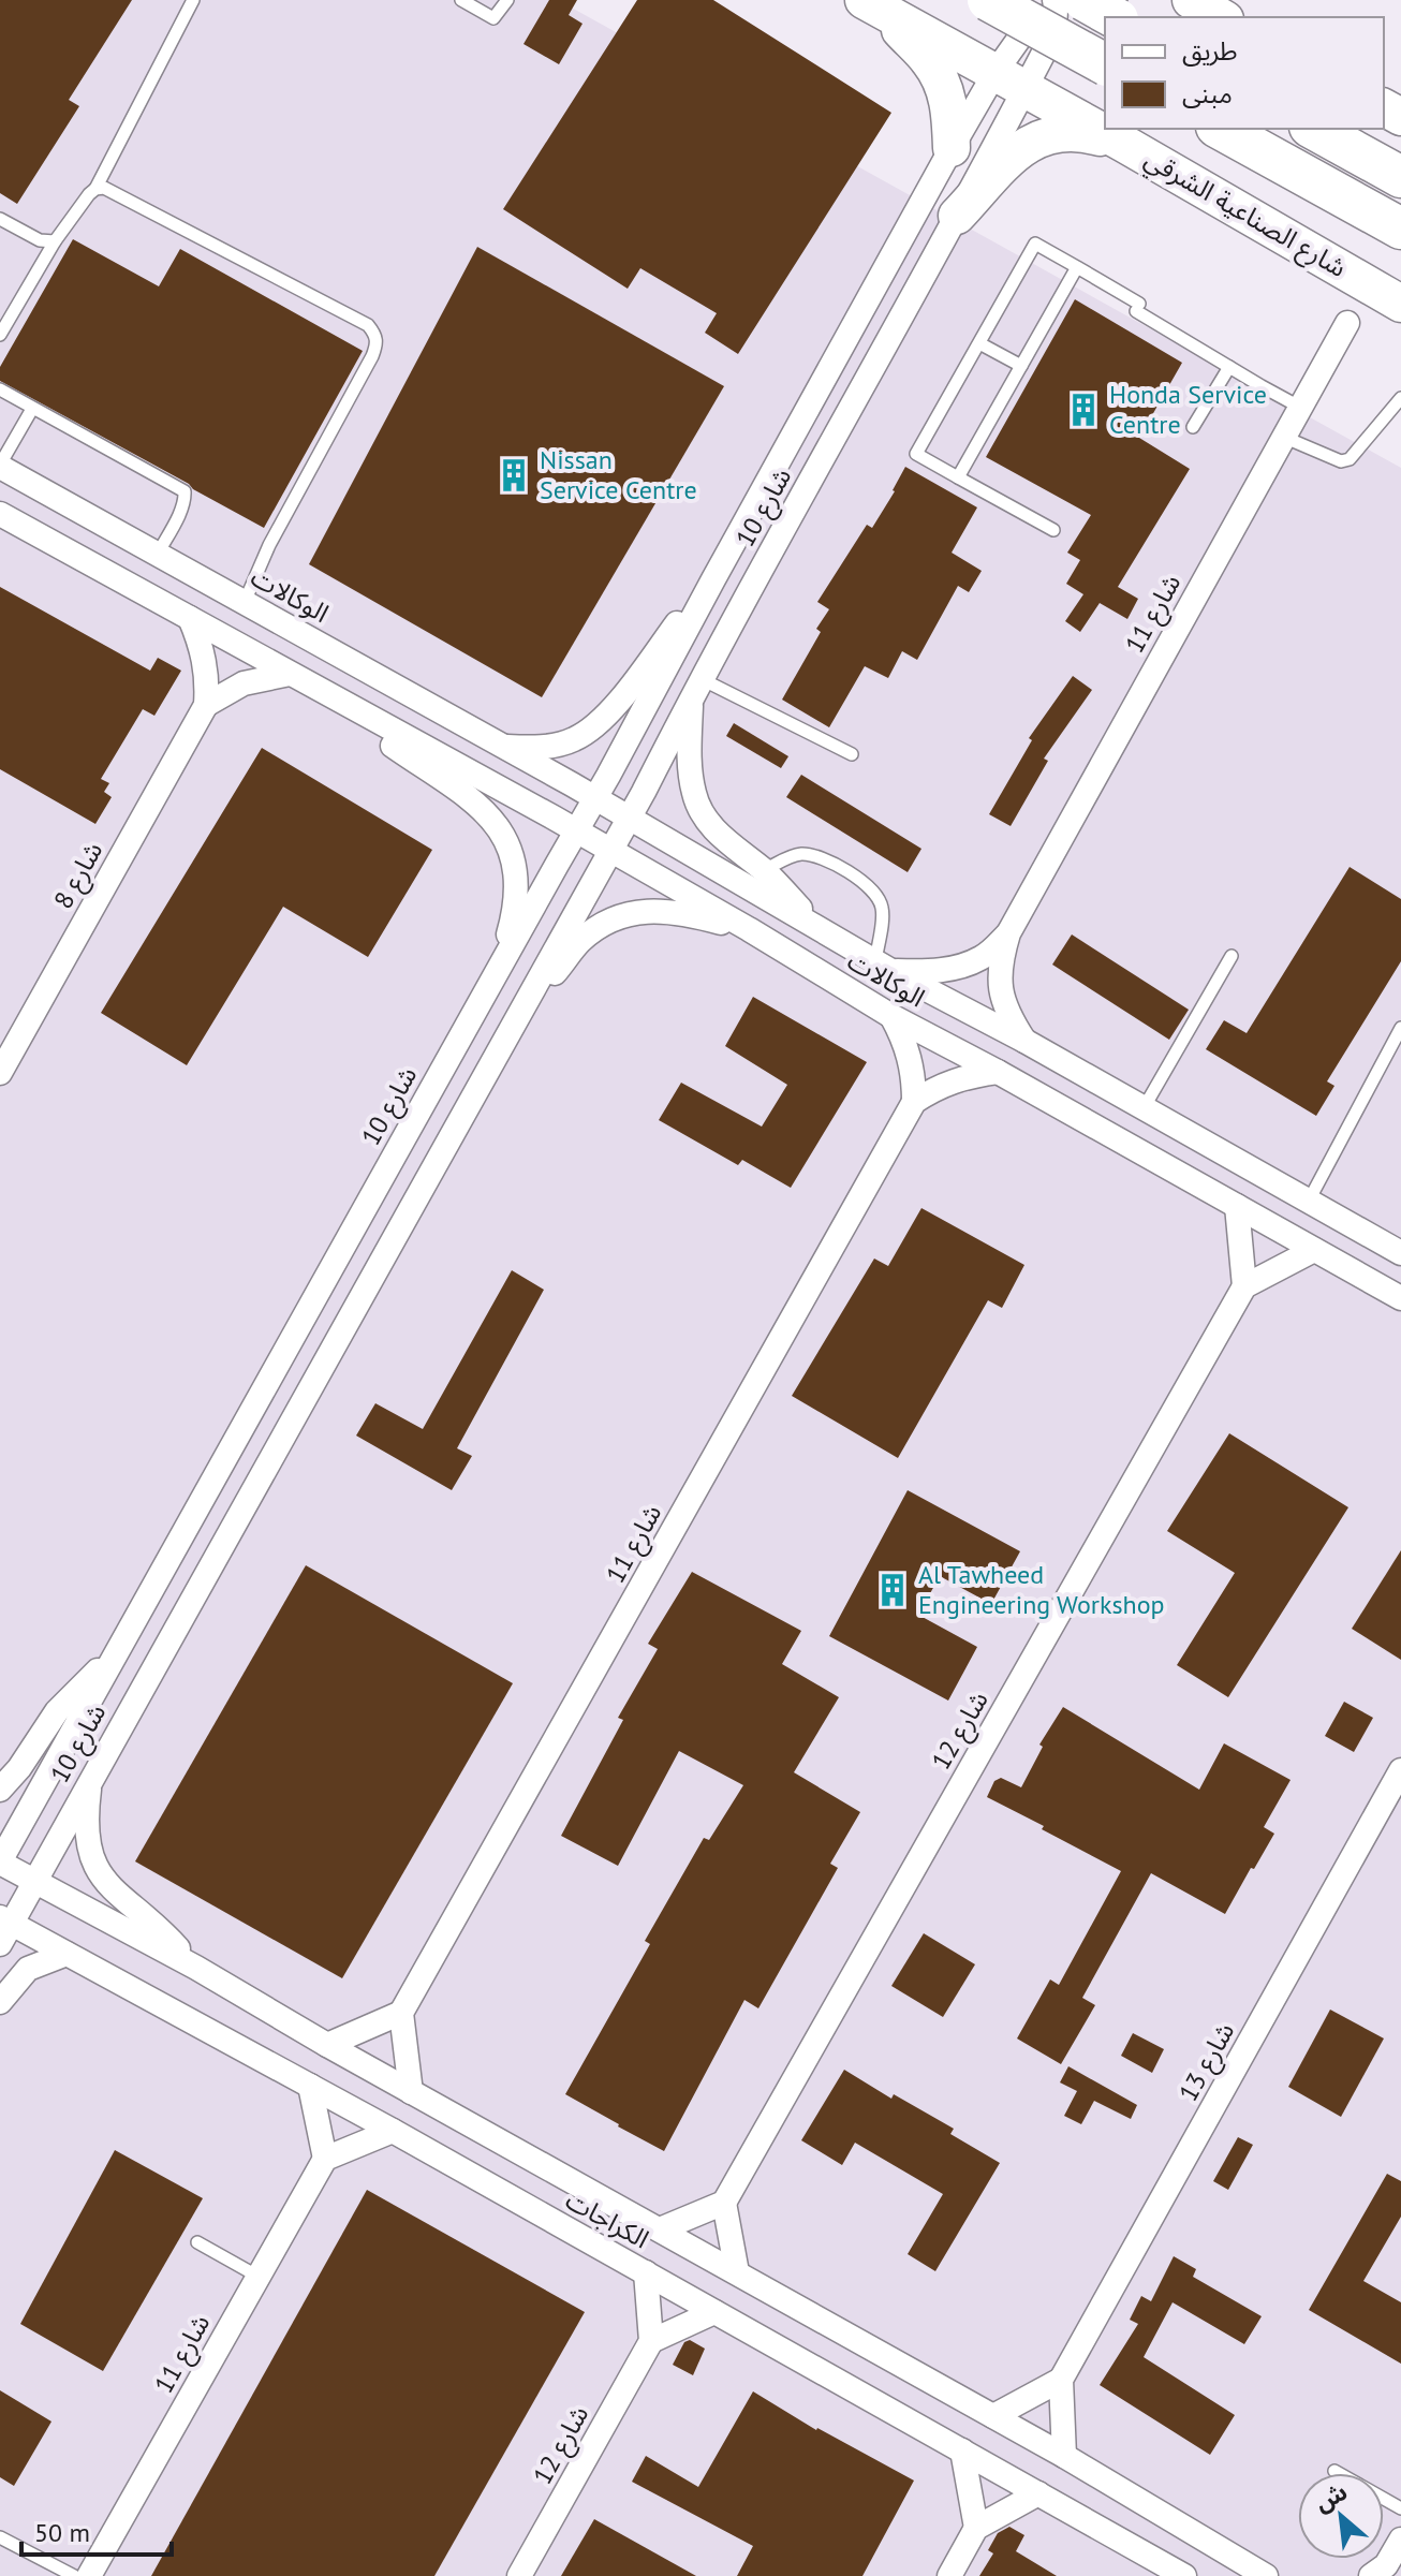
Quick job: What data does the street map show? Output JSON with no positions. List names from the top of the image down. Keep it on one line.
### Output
{"streets":{"main road":["شارع الصناعية الشرقي"],"street":["شارع 10","الوكالات","شارع 11","شارع 8","شارع 12","شارع 13","الكراجات"]},"crossings":[["شارع الصناعية الشرقي","شارع 10"],["شارع 10","الوكالات"],["شارع 10","الكراجات"],["الوكالات","شارع 11"],["الوكالات","شارع 8"]],"places":{"building":["Honda Service Centre","Nissan Service Centre","Al Tawheed Engineering Workshop"]},"legend":["طريق","مبنى"],"scale_bar":"50 m","north":"top left"}
